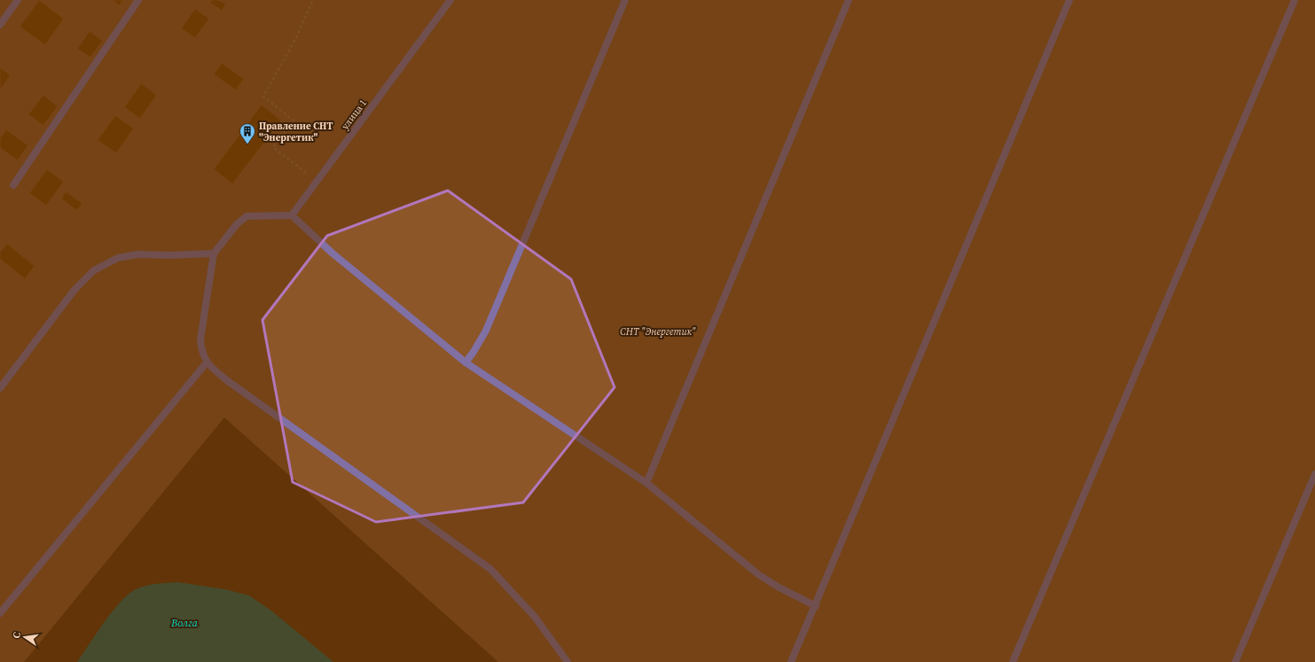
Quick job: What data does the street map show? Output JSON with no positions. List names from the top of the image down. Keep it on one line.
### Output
{"streets":{"lane":["улица 1"]},"water":["Волга"],"parks":["СНТ \"Энергетик\""],"places":{"building":["Правление СНТ \"Энергетик\""]},"north":"left"}
